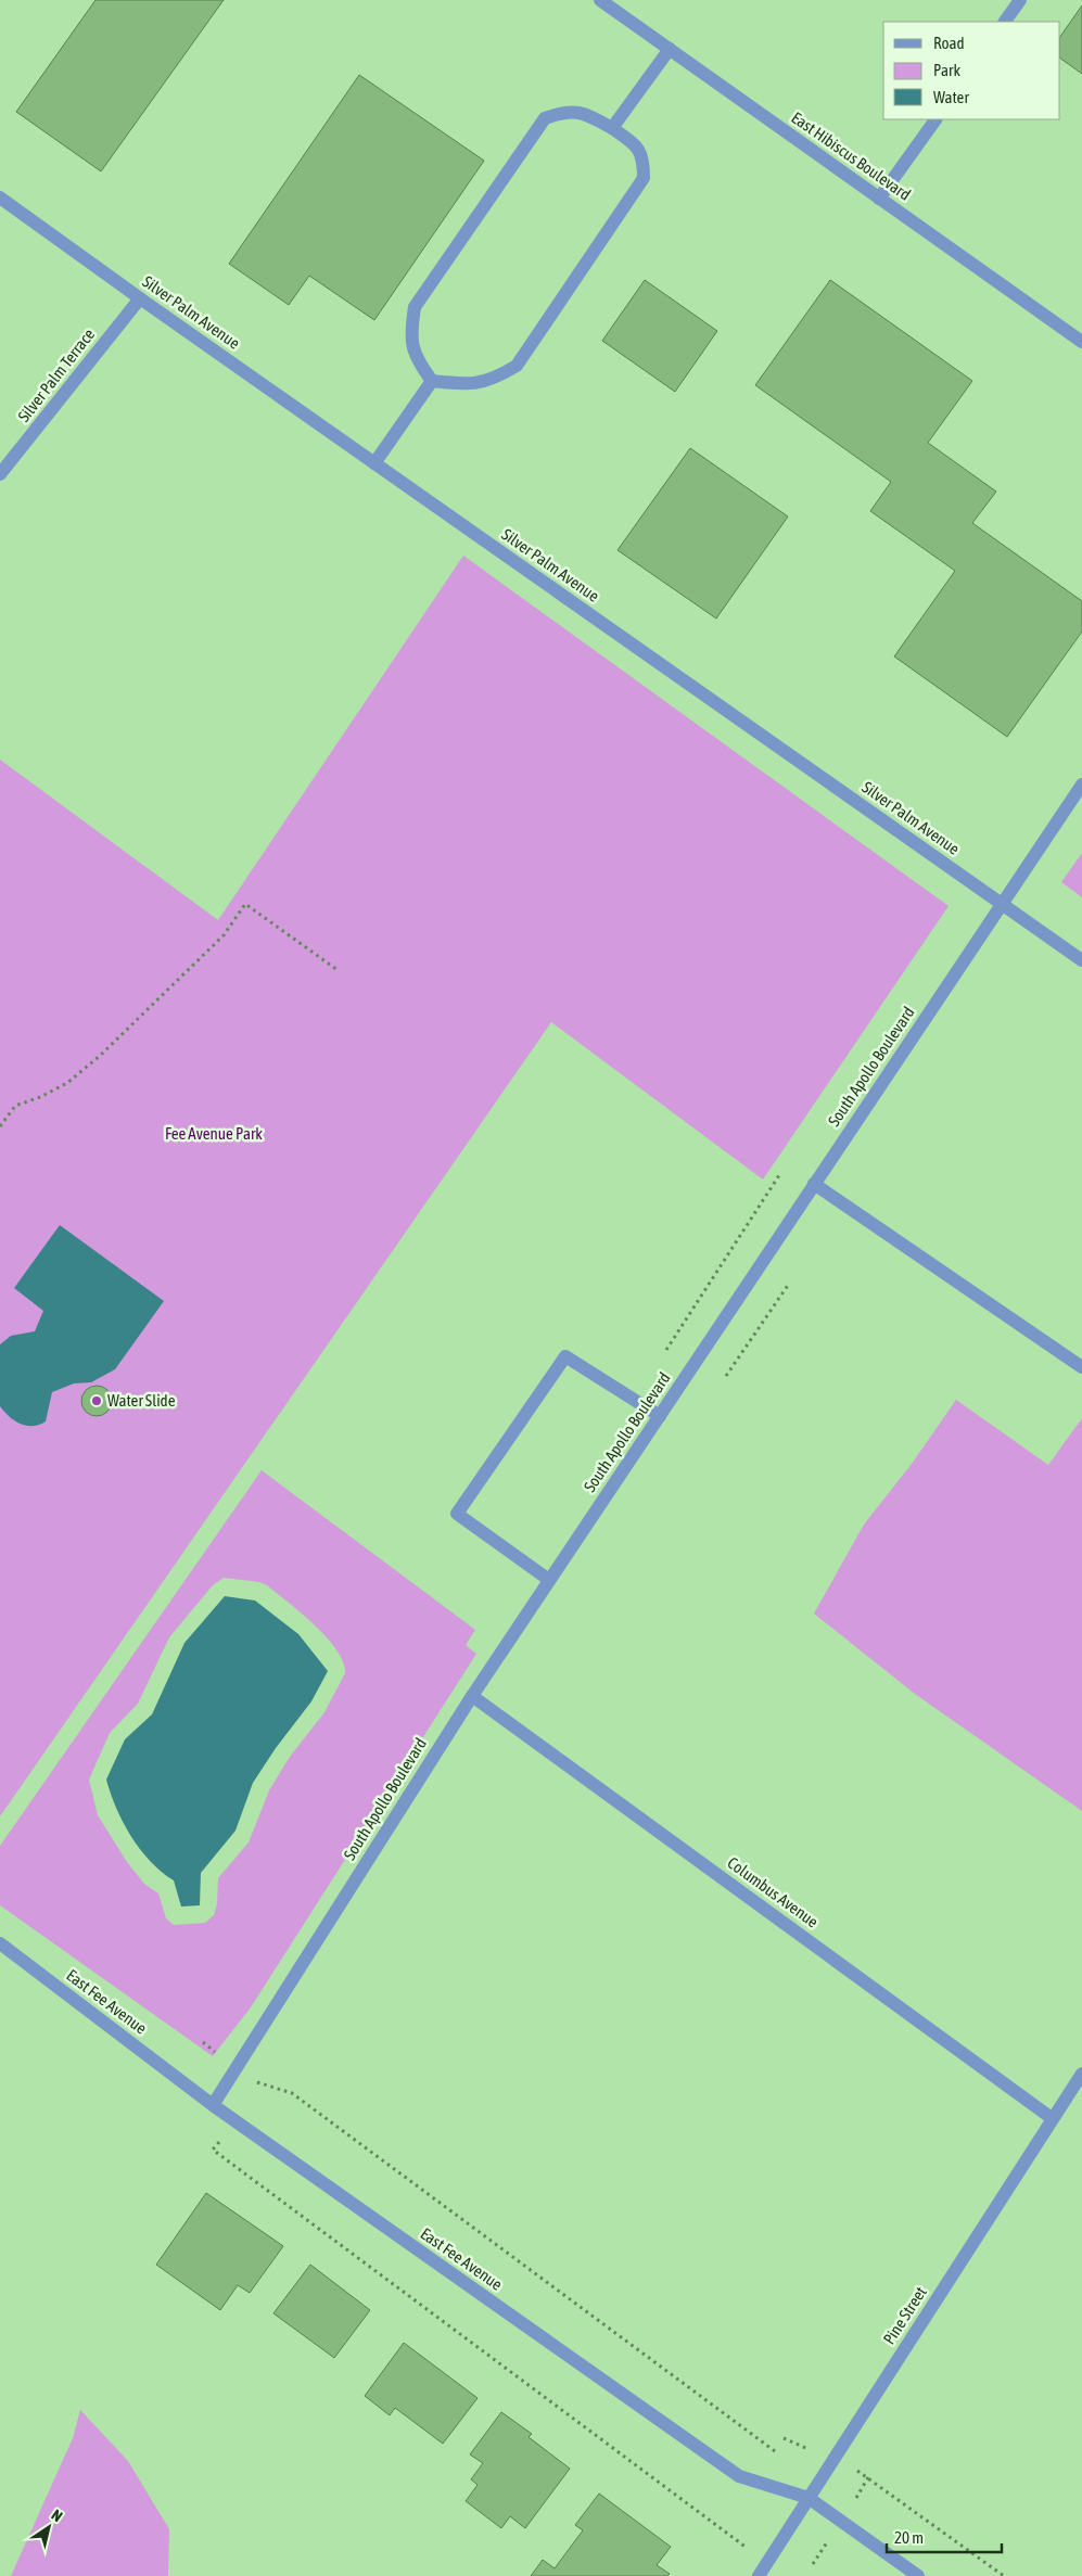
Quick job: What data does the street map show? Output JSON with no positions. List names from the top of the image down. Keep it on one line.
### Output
{"streets":{"street":["East Hibiscus Boulevard","Silver Palm Avenue","Silver Palm Terrace","South Apollo Boulevard","Columbus Avenue","East Fee Avenue","Pine Street"]},"crossings":[["Silver Palm Avenue","Silver Palm Terrace"],["Silver Palm Avenue","South Apollo Boulevard"],["South Apollo Boulevard","Columbus Avenue"],["South Apollo Boulevard","East Fee Avenue"],["Columbus Avenue","Pine Street"],["East Fee Avenue","Pine Street"]],"parks":["Fee Avenue Park"],"places":["Water Slide"],"legend":["Road","Park","Water"],"scale_bar":"20 m","north":"top right"}
